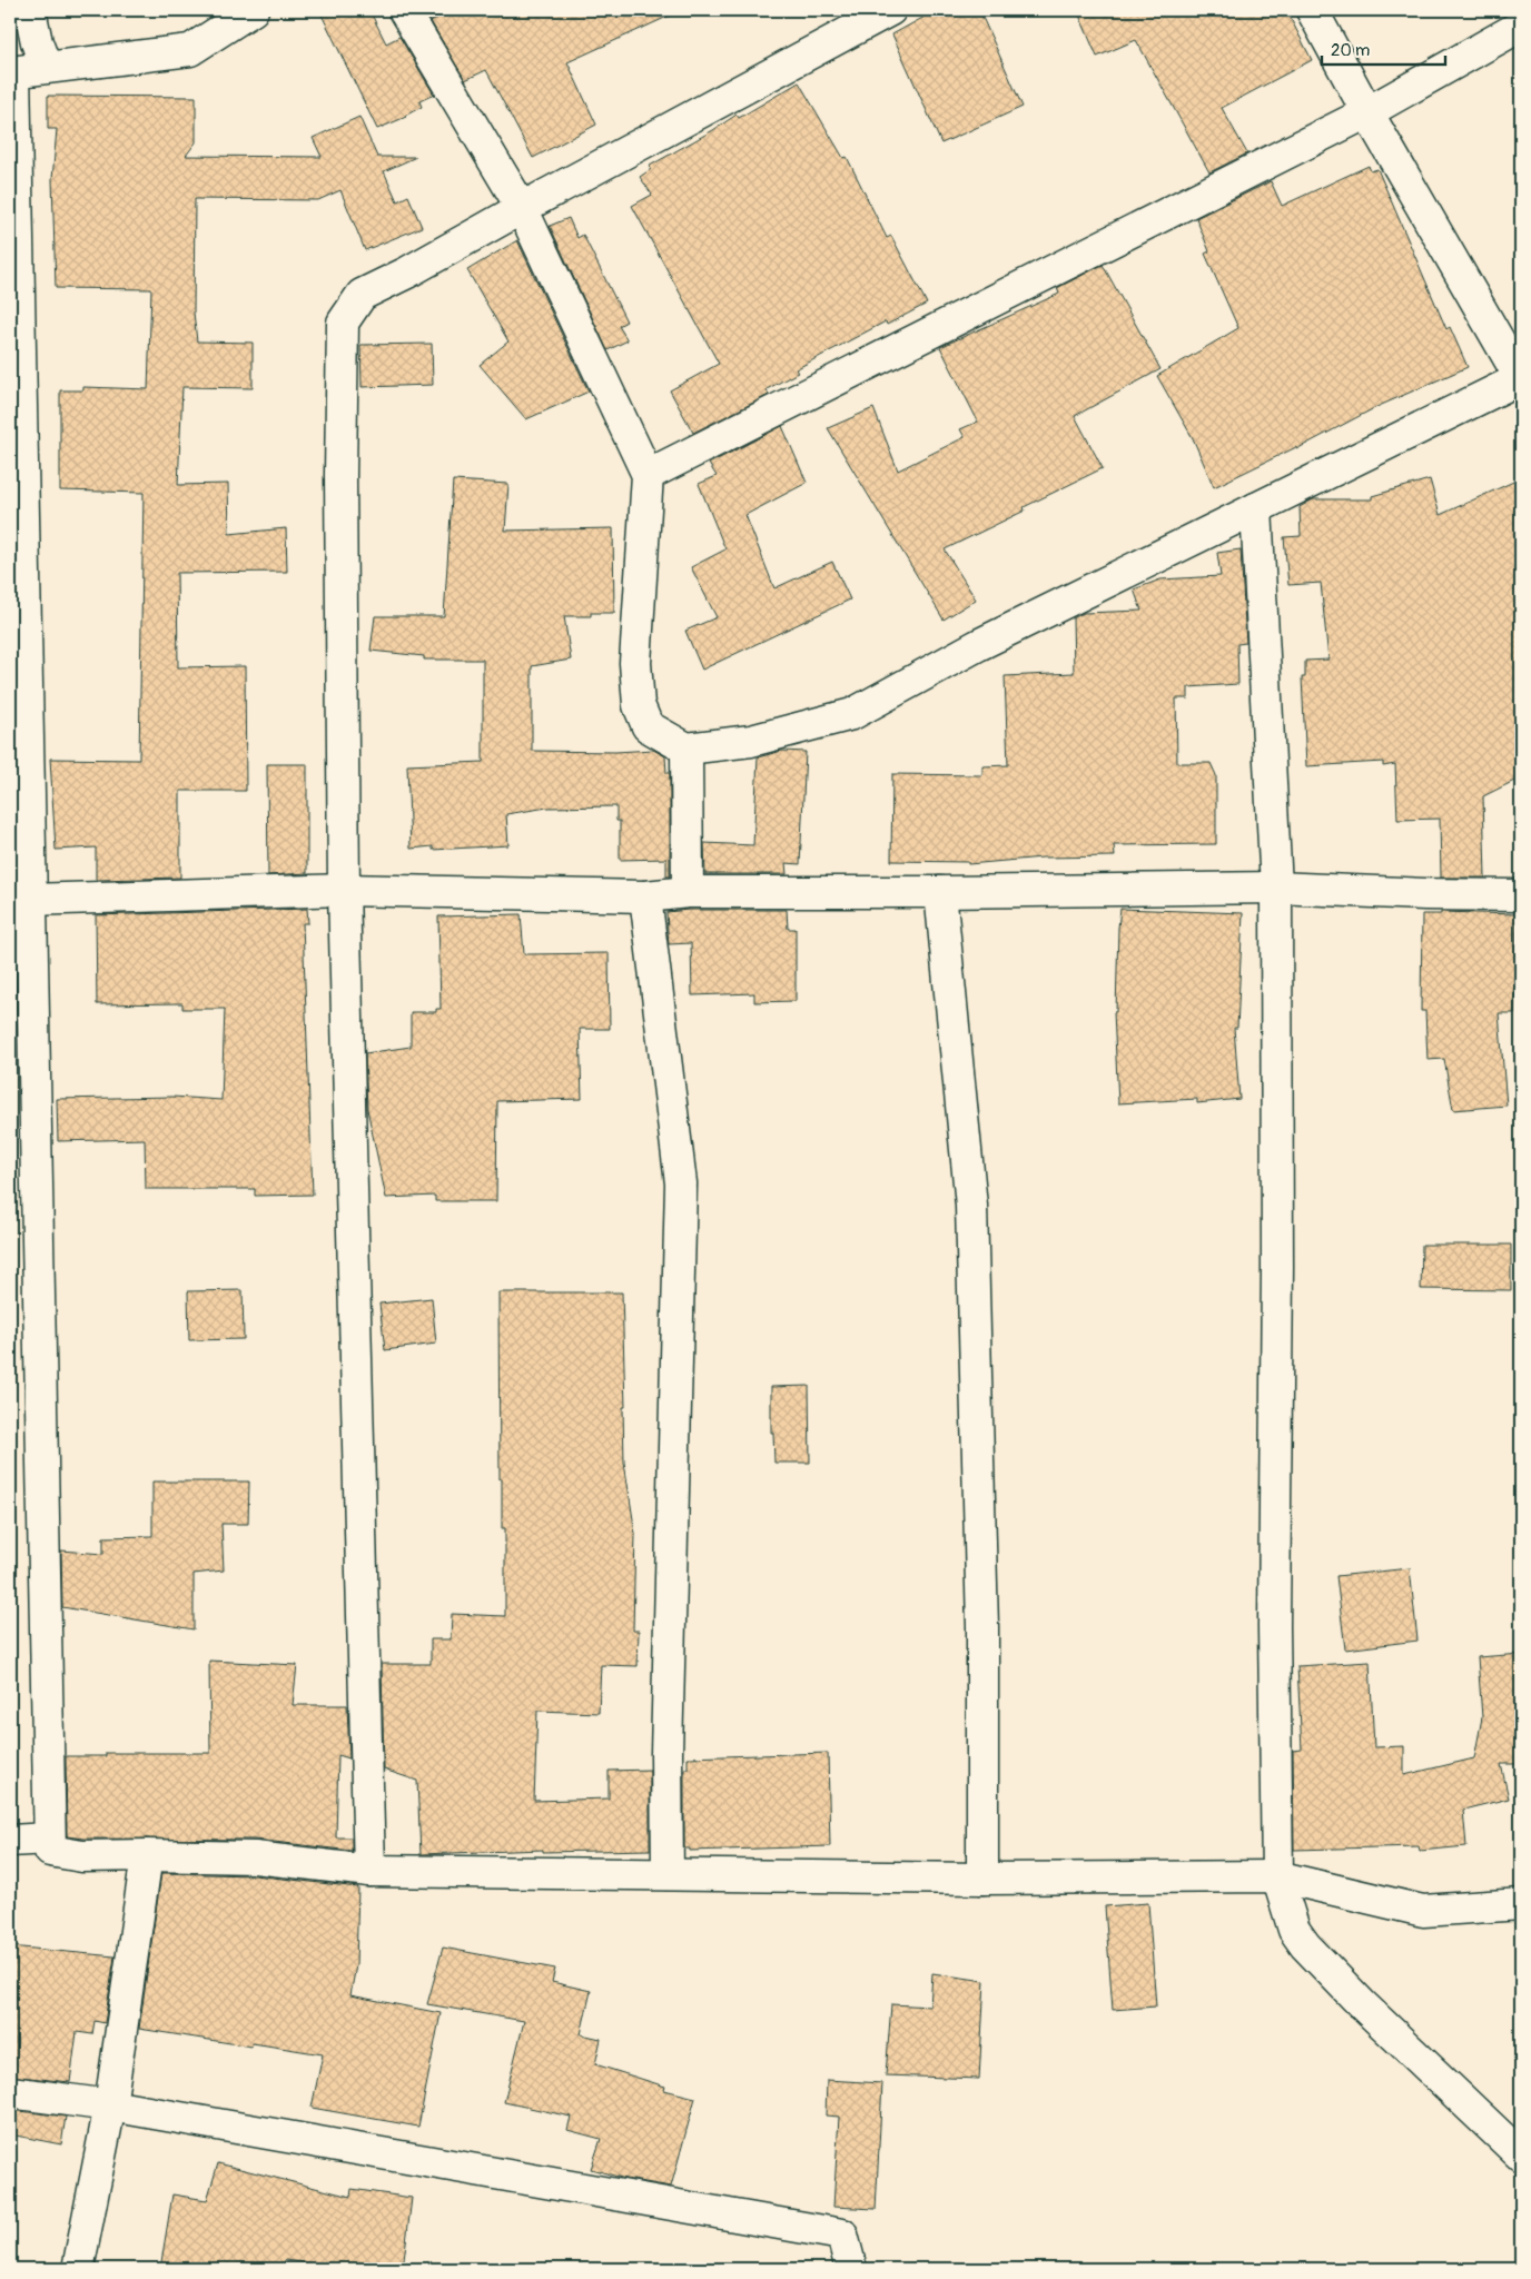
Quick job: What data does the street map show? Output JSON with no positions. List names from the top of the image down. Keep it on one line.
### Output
{"scale_bar":"20 m"}
